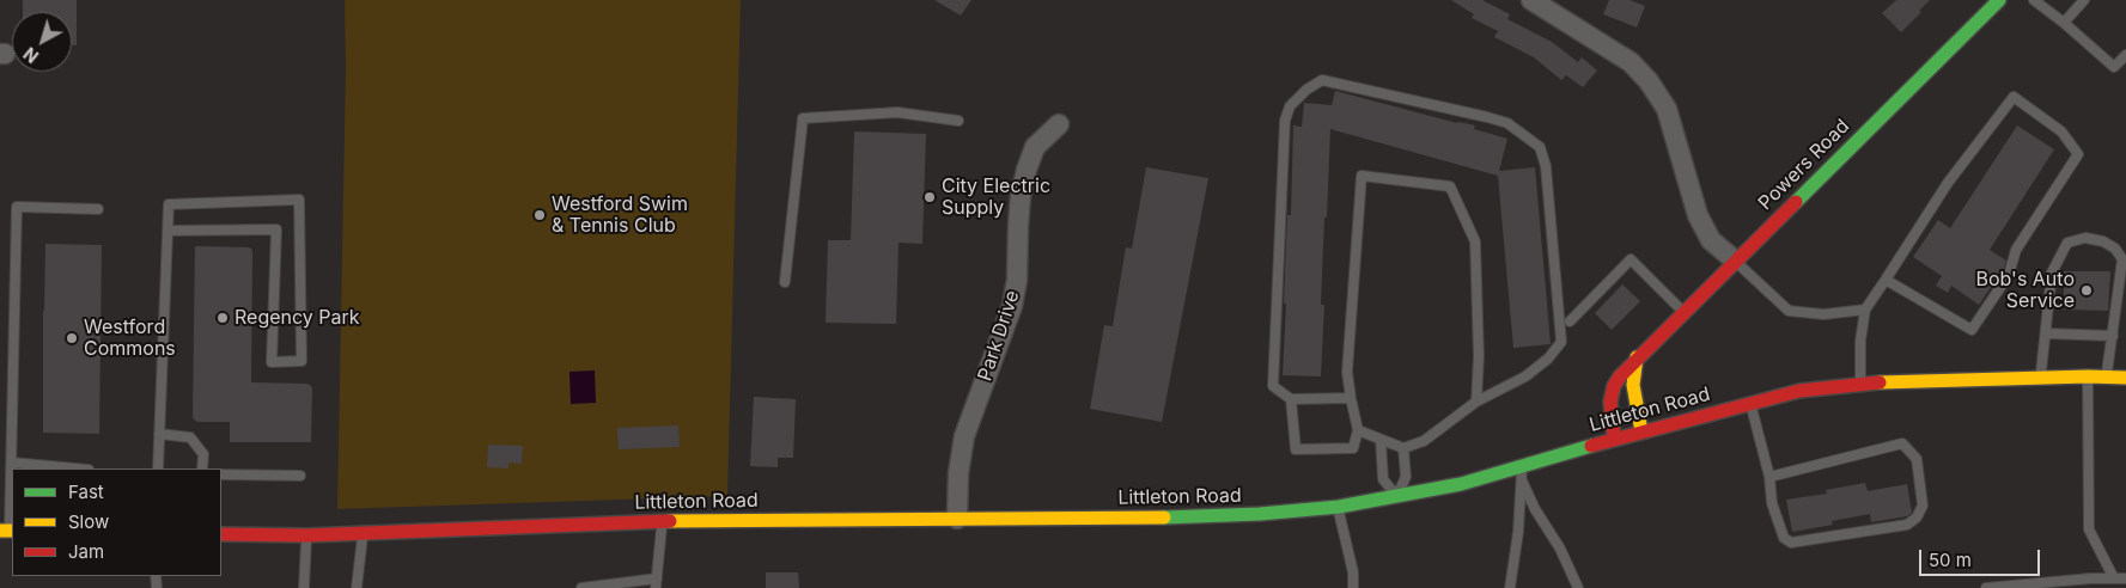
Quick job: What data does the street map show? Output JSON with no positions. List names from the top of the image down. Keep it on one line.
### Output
{"streets":{"main road":["Powers Road","Littleton Road"],"street":["Park Drive"]},"crossings":[["Powers Road","Littleton Road"],["Park Drive","Littleton Road"]],"places":["City Electric Supply","Westford Swim & Tennis Club","Bob's Auto Service","Regency Park","Westford Commons"],"legend":["Fast","Slow","Jam"],"scale_bar":"50 m","north":"bottom left"}
